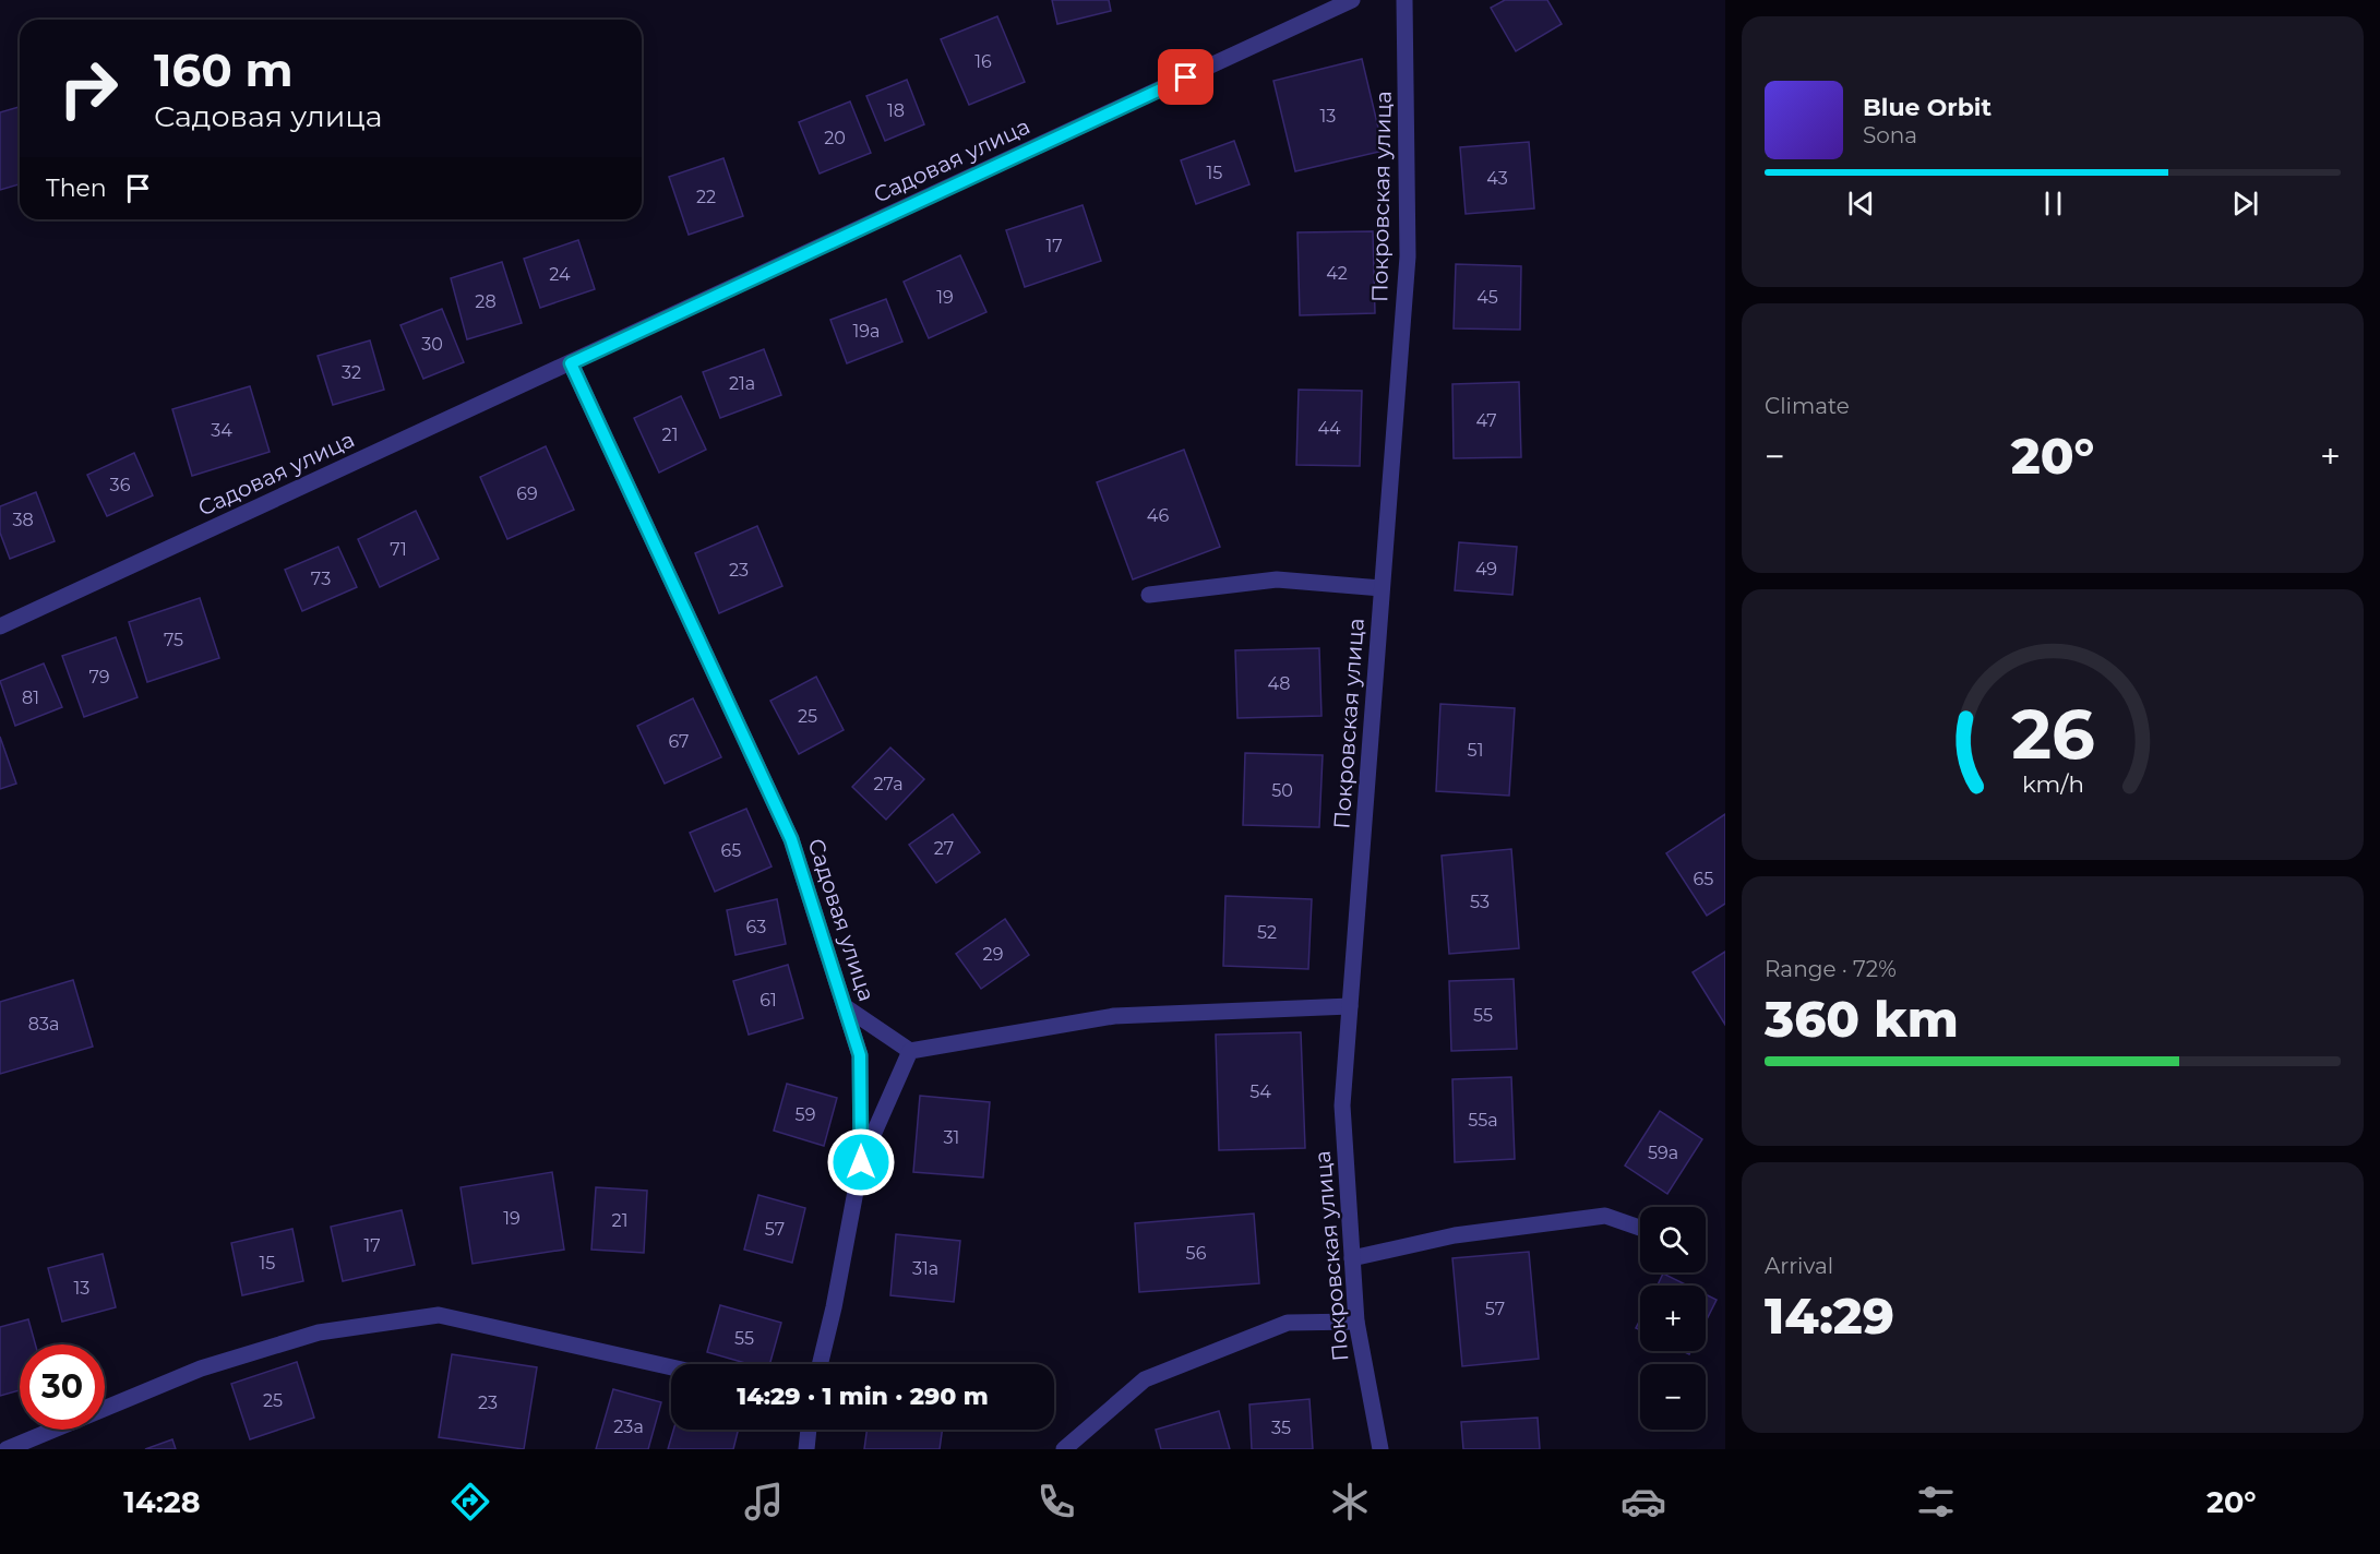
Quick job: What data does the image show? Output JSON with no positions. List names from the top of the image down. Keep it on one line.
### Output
{"streets":{"street":["Садовая улица","Покровская улица"]},"house_numbers":["16","18","13","20","15","43","22","17","42","24","19","45","28","19а","30","32","21а","47","44","34","21","36","69","46","38","71","49","23","73","75","79","48","81","25","67","51","27а","50","27","65","65","53","63","52","29","61","55","83а","54","59","55а","31","59а","19","21","57","17","56","15","31а","13","57","55","25","23","23а","35"],"page":{"turn":["160 m","Садовая улица"],"song":["Blue Orbit","Sona"],"then":"Then","tile":["Climate",["Range · 72%","360 km"],["Arrival","14:29"]],"heat":["−","20°","+"],"map_buttons":["+","−"],"limit":"30","trip":"14:29 · 1 min · 290 m","tabs":["14:28","20°"],"gauge":["26","km/h"]}}
